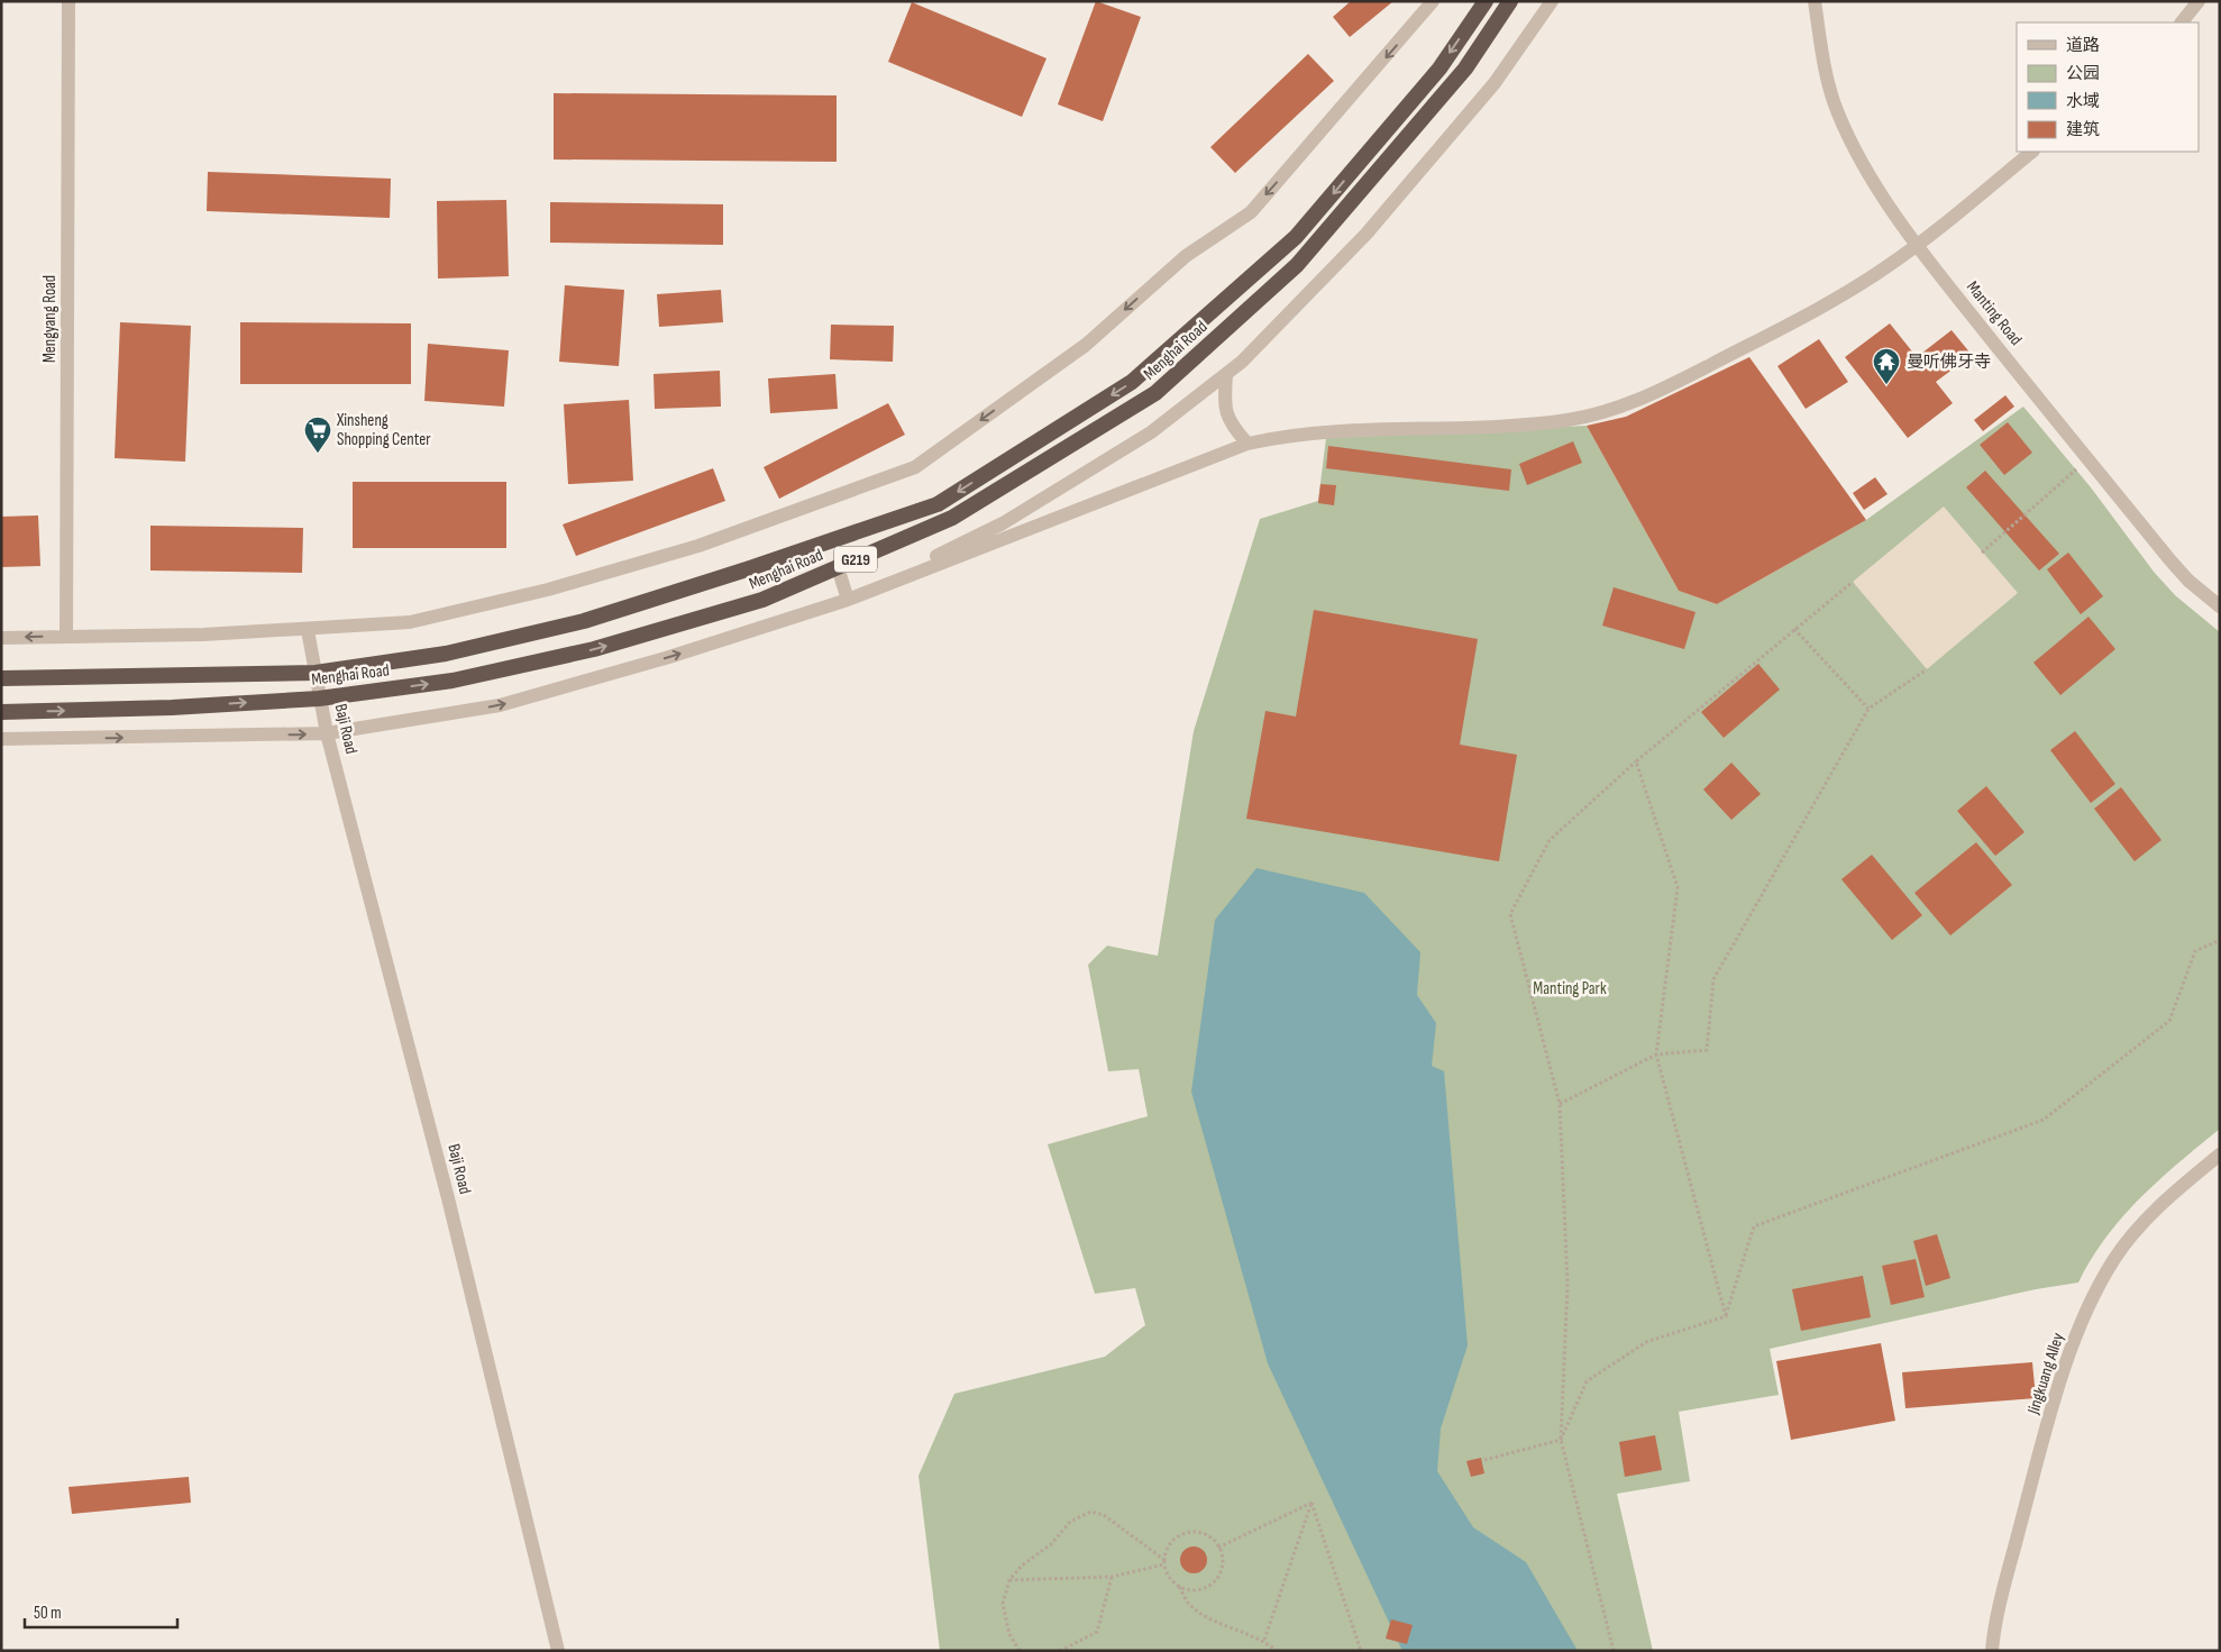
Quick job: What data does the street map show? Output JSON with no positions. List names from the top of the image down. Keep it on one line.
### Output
{"streets":{"highway":["Menghai Road","G219"],"street":["Manting Road","Mengyang Road","Baji Road","Jingkuang Alley"]},"crossings":[["Menghai Road","Baji Road"]],"parks":["Manting Park"],"places":{"temple":["曼听佛牙寺"],"supermarket":["Xinsheng Shopping Center"]},"legend":["道路","公园","水域","建筑"],"scale_bar":"50 m"}
